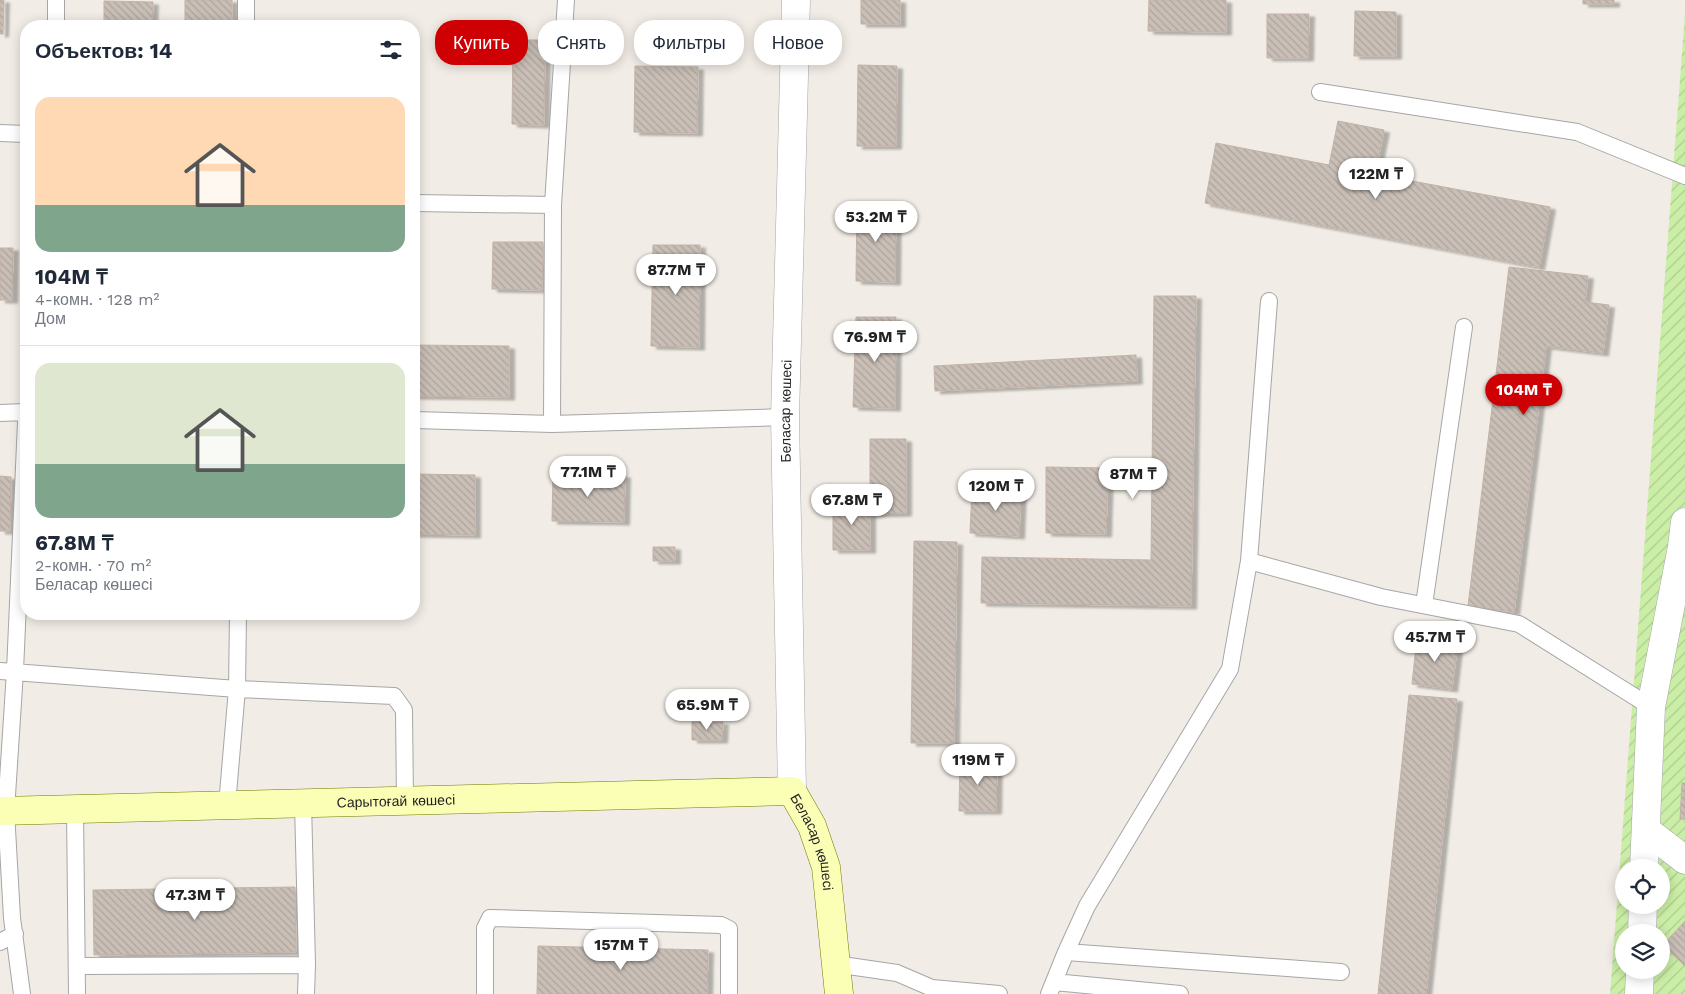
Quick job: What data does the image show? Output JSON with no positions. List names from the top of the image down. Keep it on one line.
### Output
{"streets":{"street":["Беласар көшесі","Сарытоғай көшесі"]},"crossings":[["Беласар көшесі","Сарытоғай көшесі"]],"page":{"chip":["Купить","Снять","Фильтры","Новое"],"heading":"Объектов: 14","list":[{"name":"104M ₸","note":"4-комн. · 128 m² · Дом"},{"name":"67.8M ₸","note":"2-комн. · 70 m² · Беласар көшесі"}],"price":["122M ₸","53.2M ₸","87.7M ₸","76.9M ₸","104M ₸","77.1M ₸","87M ₸","120M ₸","67.8M ₸","45.7M ₸","65.9M ₸","119M ₸","47.3M ₸","157M ₸"]}}
